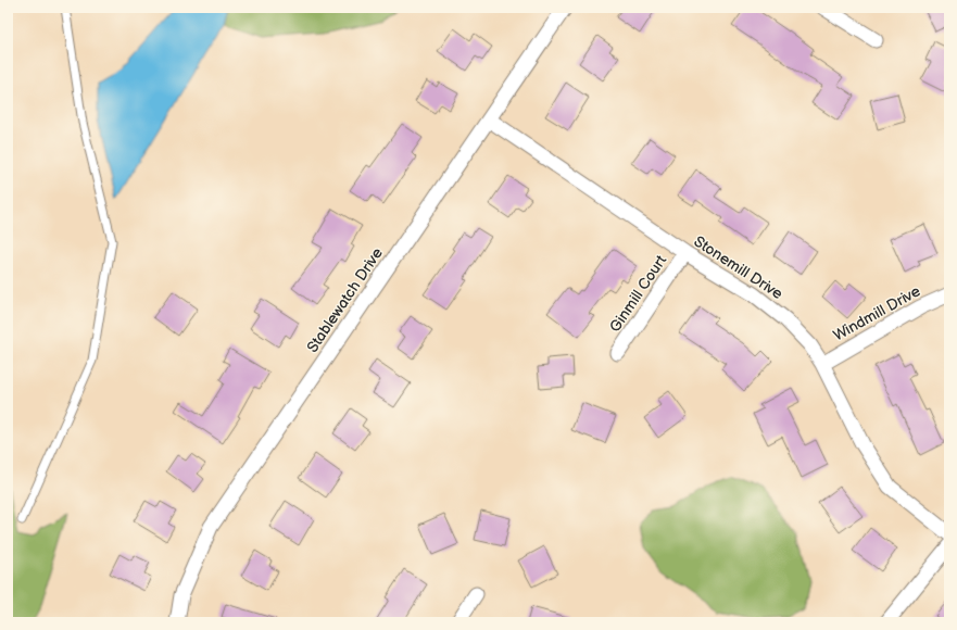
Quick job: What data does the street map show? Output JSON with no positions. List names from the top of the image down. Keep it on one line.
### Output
{"streets":{"street":["Stonemill Drive","Ginmill Court","Stablewatch Drive","Windmill Drive"]},"crossings":[["Stonemill Drive","Ginmill Court"],["Stonemill Drive","Stablewatch Drive"],["Stonemill Drive","Windmill Drive"]]}
